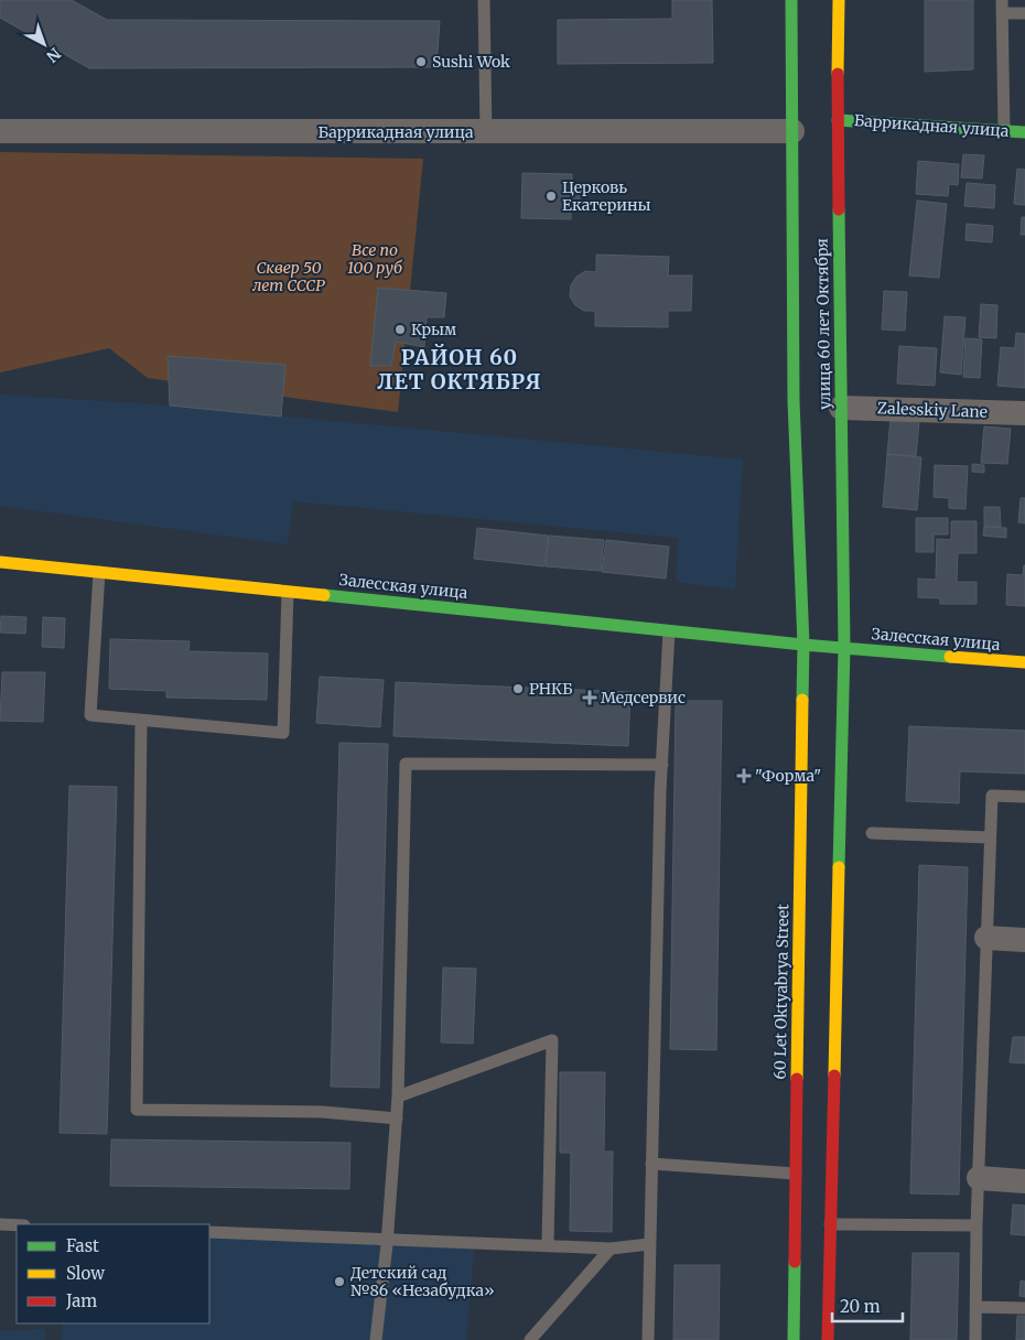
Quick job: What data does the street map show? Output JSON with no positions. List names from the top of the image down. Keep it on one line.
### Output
{"streets":{"main road":["Баррикадная улица","улица 60 лет Октября","Залесская улица","60 Let Oktyabrya Street"],"street":["Zalesskiy Lane"]},"crossings":[["Баррикадная улица","улица 60 лет Октября"],["улица 60 лет Октября","Zalesskiy Lane"],["улица 60 лет Октября","Залесская улица"],["улица 60 лет Октября","60 Let Oktyabrya Street"],["Залесская улица","60 Let Oktyabrya Street"]],"districts":["РАЙОН 60 ЛЕТ ОКТЯБРЯ"],"parks":["Все по 100 руб","Сквер 50 лет СССР"],"places":{"other":["Sushi Wok","Церковь Екатерины","Крым","РНКБ","Детский сад №86 «Незабудка»"],"health":["Медсервис","\"Форма\""]},"legend":["Fast","Slow","Jam"],"scale_bar":"20 m","north":"bottom right"}
